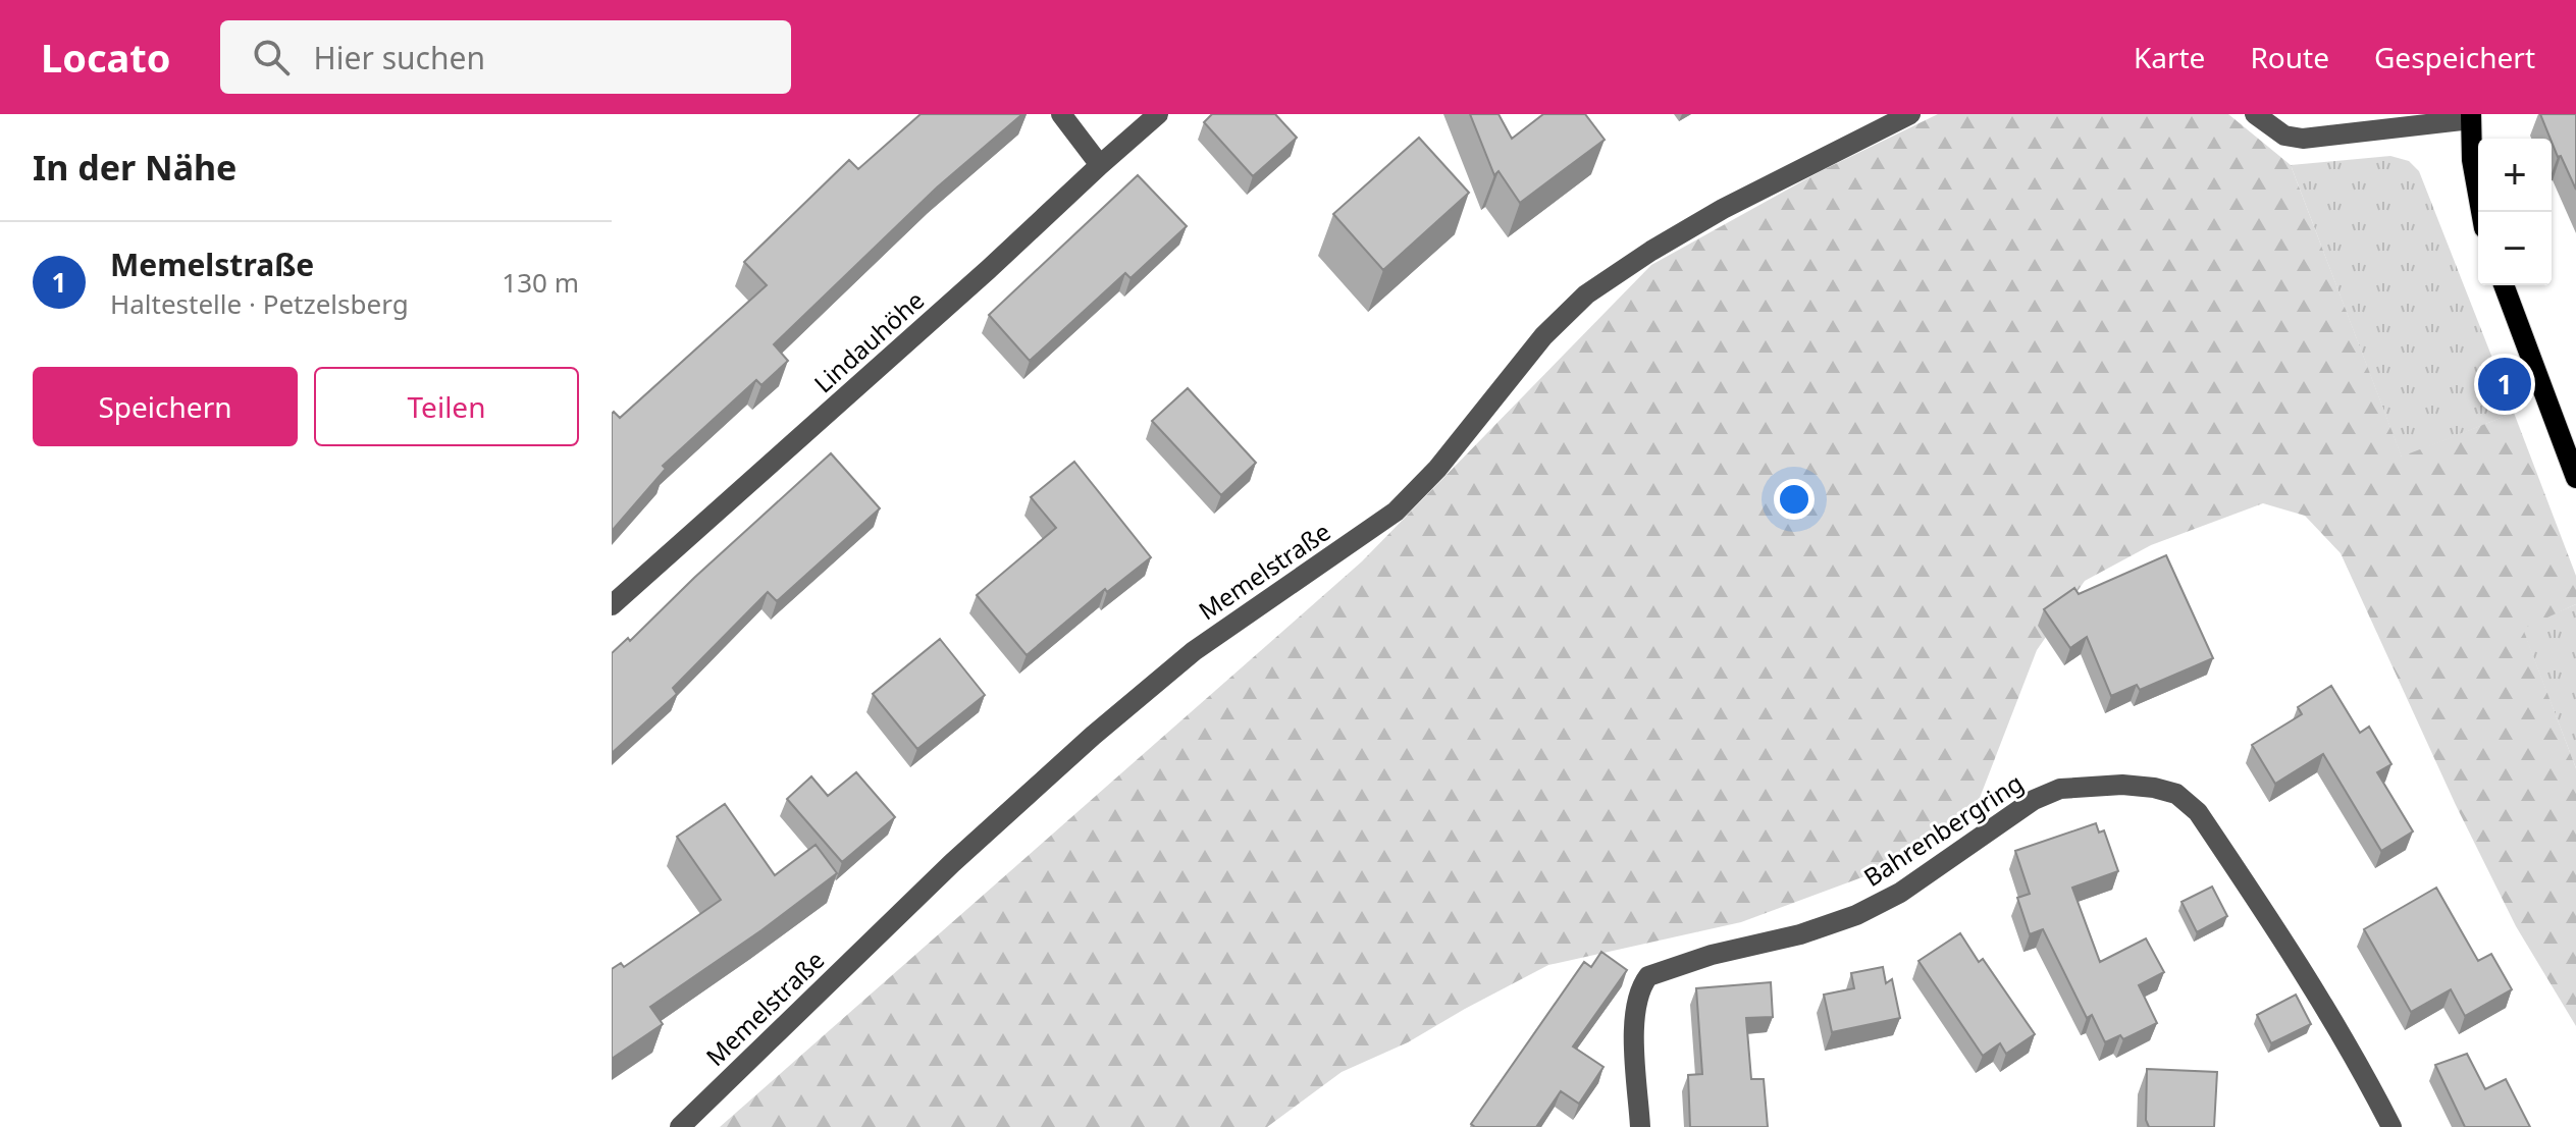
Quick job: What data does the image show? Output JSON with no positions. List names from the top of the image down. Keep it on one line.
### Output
{"streets":{"street":["Lindauhöhe","Memelstraße","Bahrenbergring"]},"page":{"header":"Locato","search":"Hier suchen","nav":["Karte","Route","Gespeichert"],"heading":"In der Nähe","map_buttons":["+","−"],"list":[{"mark":"1","name":"Memelstraße","note":"Haltestelle · Petzelsberg","value":"130 m"}],"buttons":["Speichern","Teilen"],"pins":"1"}}
